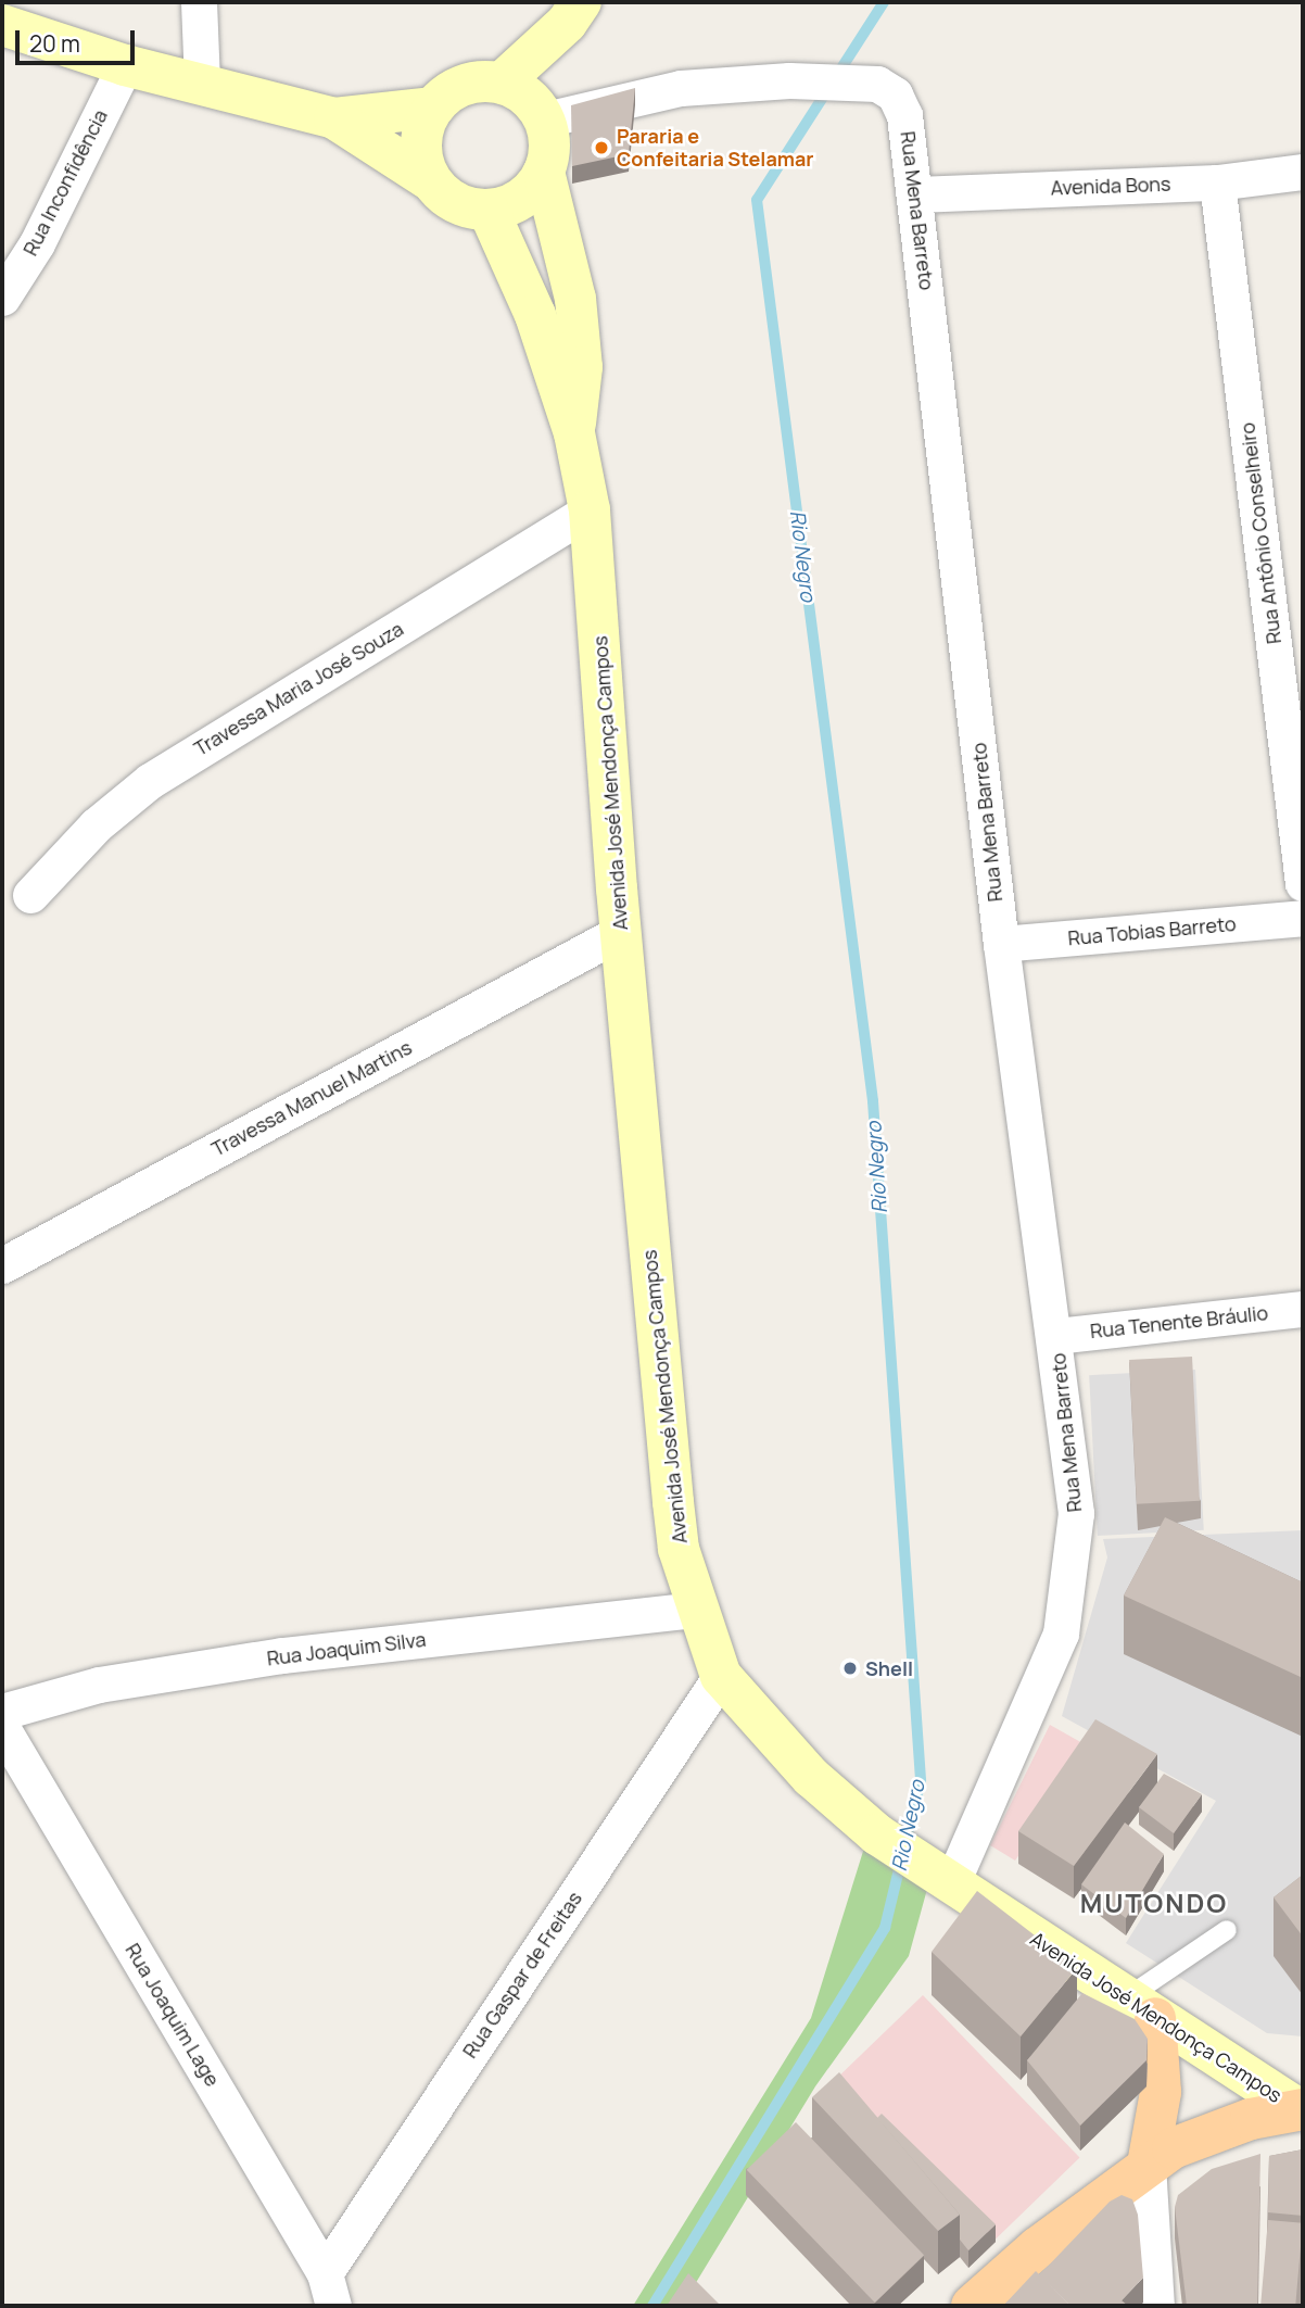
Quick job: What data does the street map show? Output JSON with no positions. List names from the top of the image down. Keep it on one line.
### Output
{"streets":{"main road":["Avenida José Mendonça Campos"],"street":["Rua Inconfidência","Avenida Bons","Rua Mena Barreto","Rua Antônio Conselheiro","Travessa Maria José Souza","Rua Tobias Barreto","Travessa Manuel Martins","Rua Tenente Bráulio","Rua Joaquim Silva","Rua Gaspar de Freitas","Rua Joaquim Lage"]},"crossings":[["Avenida Bons","Rua Mena Barreto"],["Avenida Bons","Rua Antônio Conselheiro"],["Rua Mena Barreto","Avenida José Mendonça Campos"],["Rua Mena Barreto","Rua Tobias Barreto"],["Rua Mena Barreto","Rua Tenente Bráulio"],["Travessa Maria José Souza","Avenida José Mendonça Campos"],["Avenida José Mendonça Campos","Travessa Manuel Martins"],["Avenida José Mendonça Campos","Rua Joaquim Silva"],["Avenida José Mendonça Campos","Rua Gaspar de Freitas"],["Rua Gaspar de Freitas","Rua Joaquim Lage"]],"districts":["MUTONDO"],"water":["Rio Negro"],"places":["Pararia e Confeitaria Stelamar","Shell"],"scale_bar":"20 m"}
